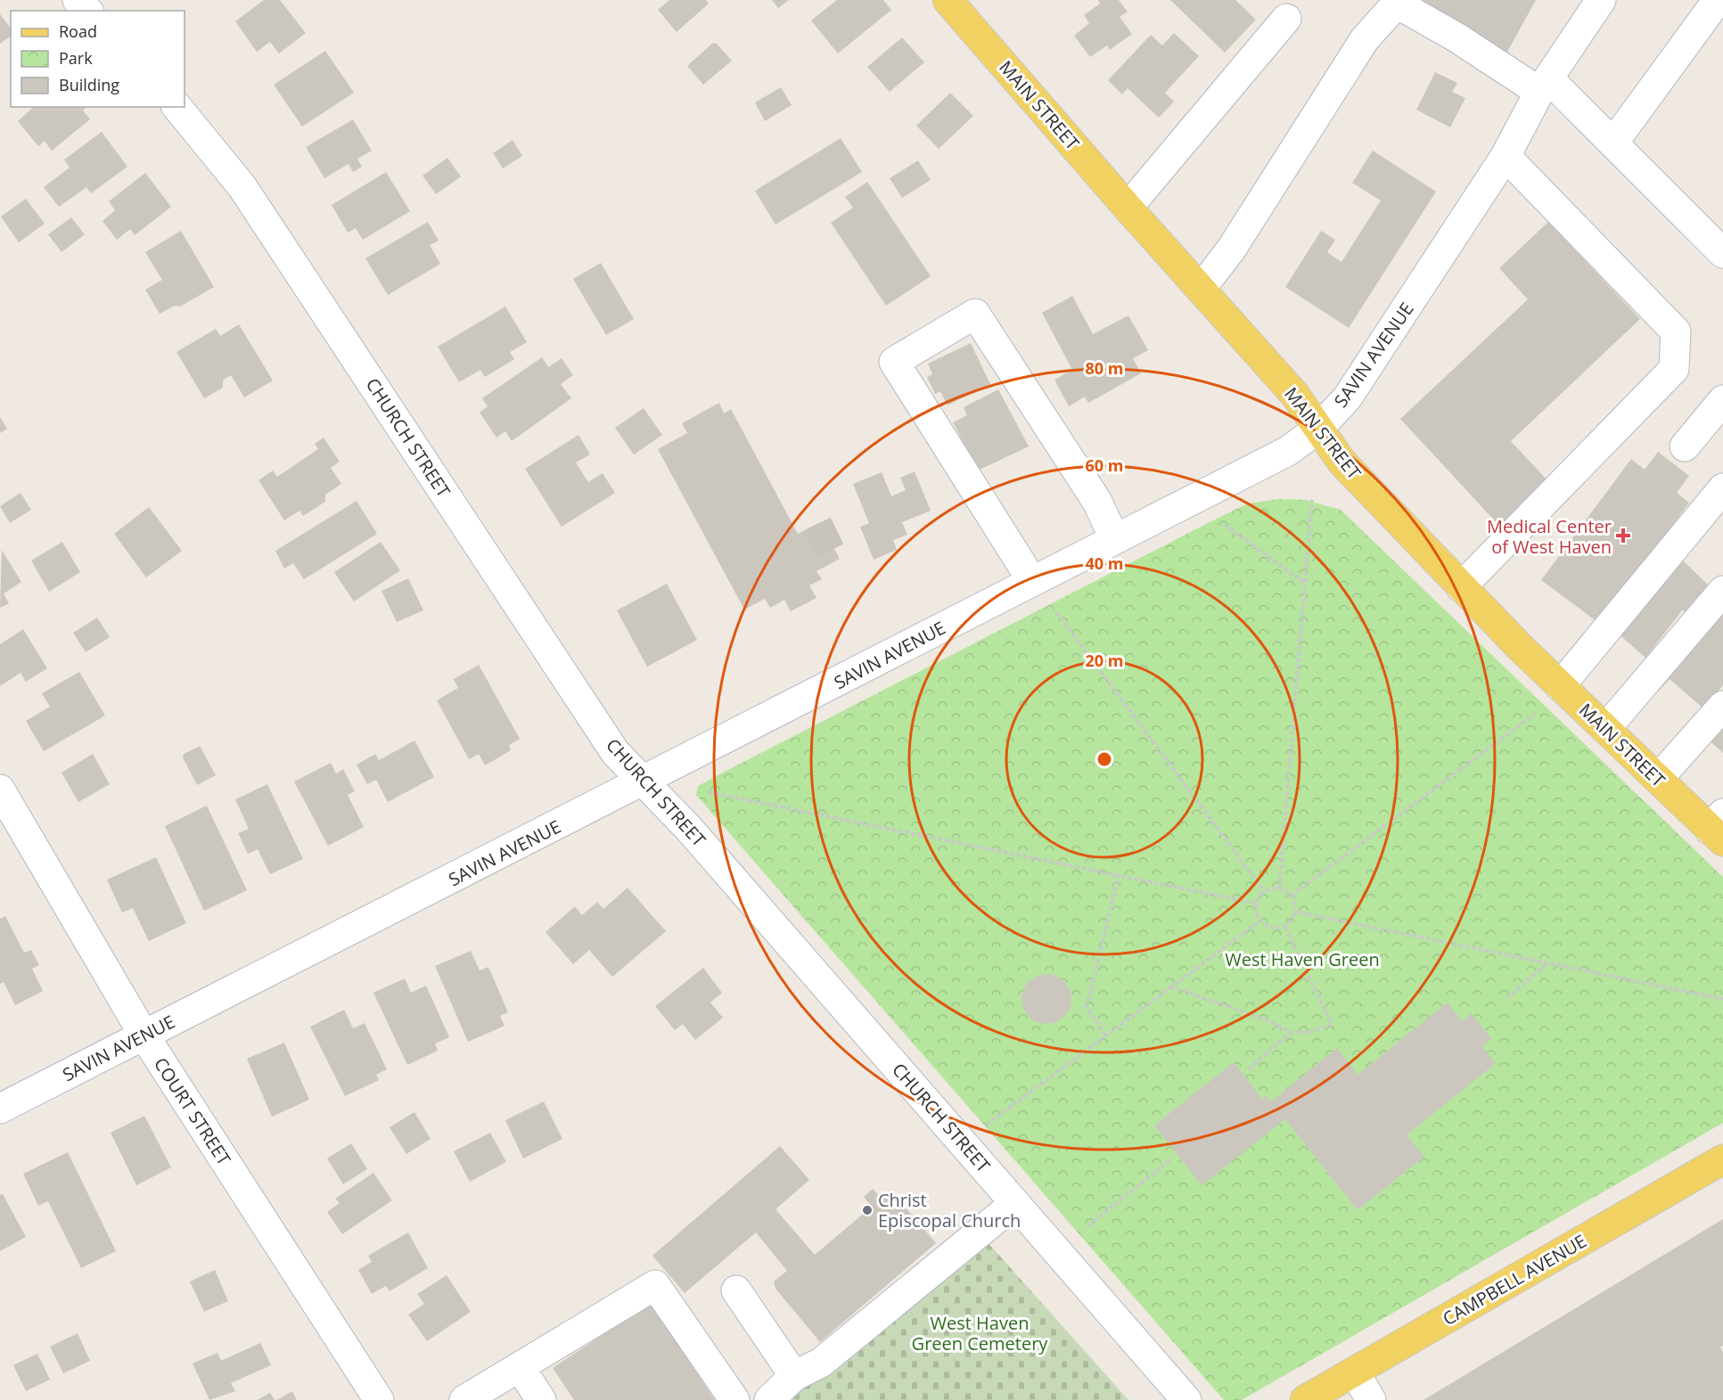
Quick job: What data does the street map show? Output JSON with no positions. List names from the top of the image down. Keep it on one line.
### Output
{"streets":{"main road":["MAIN STREET","CAMPBELL AVENUE"],"street":["SAVIN AVENUE","CHURCH STREET","COURT STREET"]},"crossings":[["MAIN STREET","SAVIN AVENUE"],["SAVIN AVENUE","CHURCH STREET"],["SAVIN AVENUE","COURT STREET"]],"parks":["West Haven Green","West Haven Green Cemetery"],"places":{"health":["Medical Center of West Haven"],"other":["Christ Episcopal Church"]},"legend":["Road","Park","Building"],"rings":["80 m","60 m","40 m","20 m"]}
